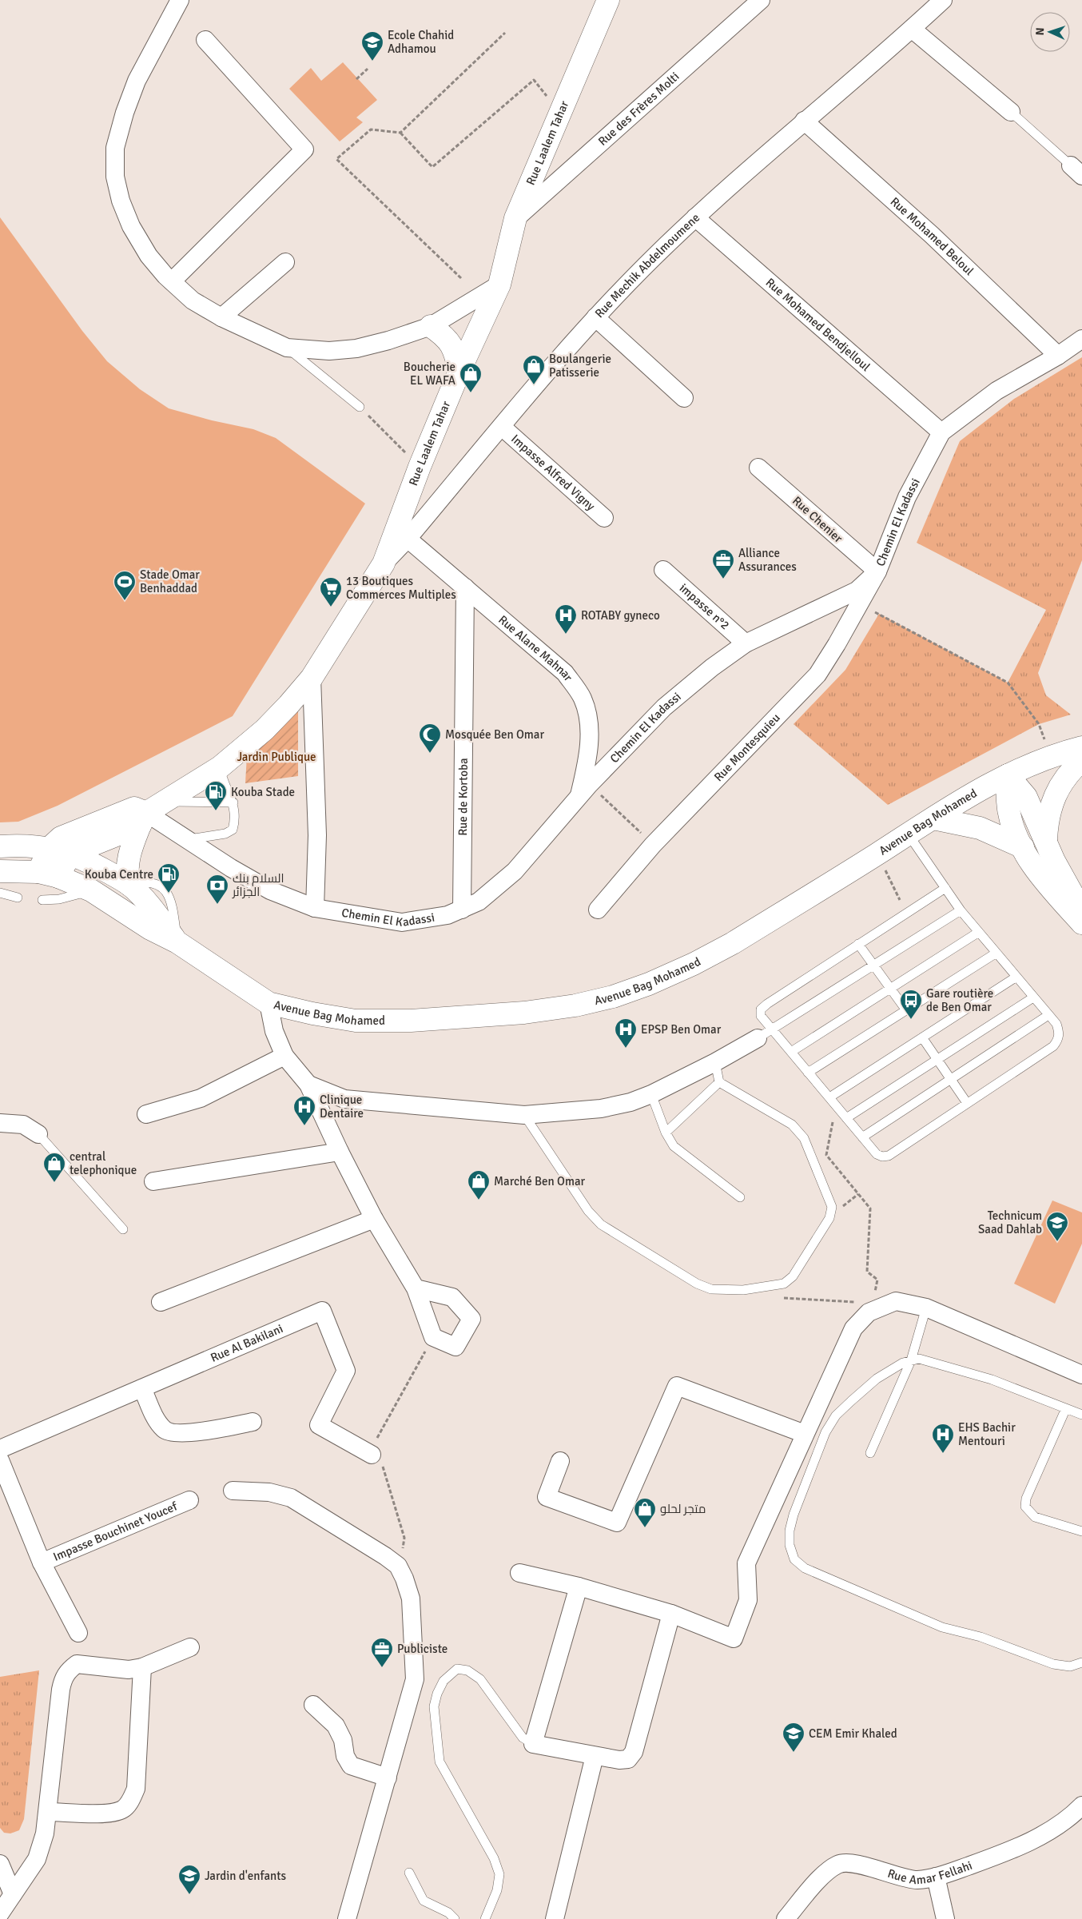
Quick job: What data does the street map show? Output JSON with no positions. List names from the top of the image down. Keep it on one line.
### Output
{"streets":{"main road":["Rue Laalem Tahar","Avenue Bag Mohamed"],"street":["Rue des Frères Molti","Rue Mohamed Beloul","Rue Mechik Abdelmoumene","Rue Mohamed Bendjelloul","Impasse Alfred Vigny","Rue Chenier","Chemin El Kadassi","impasse n°2","Rue Alane Mahnar","Rue Montesquieu","Rue de Kortoba","Rue Al Bakilani","Impasse Bouchinet Youcef","Rue Amar Fellahi"]},"crossings":[["Rue des Frères Molti","Rue Laalem Tahar"],["Rue Laalem Tahar","Rue Mechik Abdelmoumene"],["Rue Laalem Tahar","Chemin El Kadassi"],["Rue Mohamed Beloul","Rue Mechik Abdelmoumene"],["Rue Mohamed Beloul","Chemin El Kadassi"],["Rue Mechik Abdelmoumene","Rue Mohamed Bendjelloul"],["Rue Mechik Abdelmoumene","Impasse Alfred Vigny"],["Rue Mechik Abdelmoumene","Rue Alane Mahnar"],["Rue Mohamed Bendjelloul","Chemin El Kadassi"],["Rue Chenier","Chemin El Kadassi"],["Rue Chenier","Rue Montesquieu"],["Chemin El Kadassi","impasse n°2"],["Chemin El Kadassi","Rue Alane Mahnar"],["Chemin El Kadassi","Rue Montesquieu"],["Chemin El Kadassi","Rue de Kortoba"],["Rue Alane Mahnar","Rue de Kortoba"]],"parks":["Jardin Publique"],"places":{"school or university":["Ecole Chahid Adhamou","Technicum Saad Dahlab","CEM Emir Khaled","Jardin d'enfants"],"shop":["Boulangerie Patisserie","Boucherie EL WAFA","central telephonique","Marché Ben Omar","متجر لحلو"],"office":["Alliance Assurances","Publiciste"],"sports":["Stade Omar Benhaddad"],"supermarket":["13 Boutiques Commerces Multiples"],"hospital":["ROTABY gyneco","EPSP Ben Omar","Clinique Dentaire","EHS Bachir Mentouri"],"mosque":["Mosquée Ben Omar"],"fuel station":["Kouba Stade","Kouba Centre"],"bank":["السلام بنك الجزائر"],"bus stop":["Gare routière de Ben Omar"]},"north":"left"}
